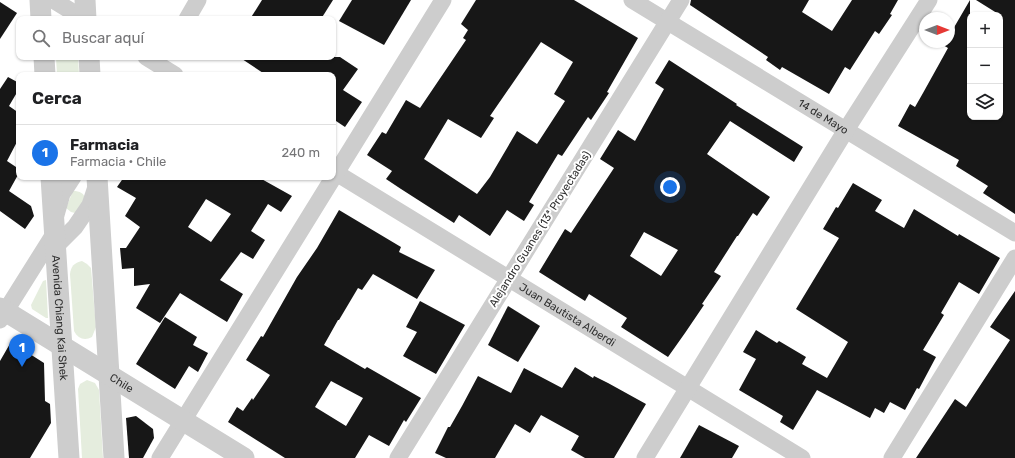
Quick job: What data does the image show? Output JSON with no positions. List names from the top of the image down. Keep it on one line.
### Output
{"streets":{"street":["14 de Mayo","Alejandro Guanes (13ª Proyectadas)","Juan Bautista Alberdi","Avenida Chiang Kai Shek","Chile"]},"crossings":[["14 de Mayo","Alejandro Guanes (13ª Proyectadas)"],["Alejandro Guanes (13ª Proyectadas)","Juan Bautista Alberdi"],["Avenida Chiang Kai Shek","Chile"]],"north":"right","page":{"map_buttons":["+","−"],"search":"Buscar aquí","heading":"Cerca","list":[{"mark":"1","name":"Farmacia","note":"Farmacia · Chile","value":"240 m"}],"pins":"1"}}
